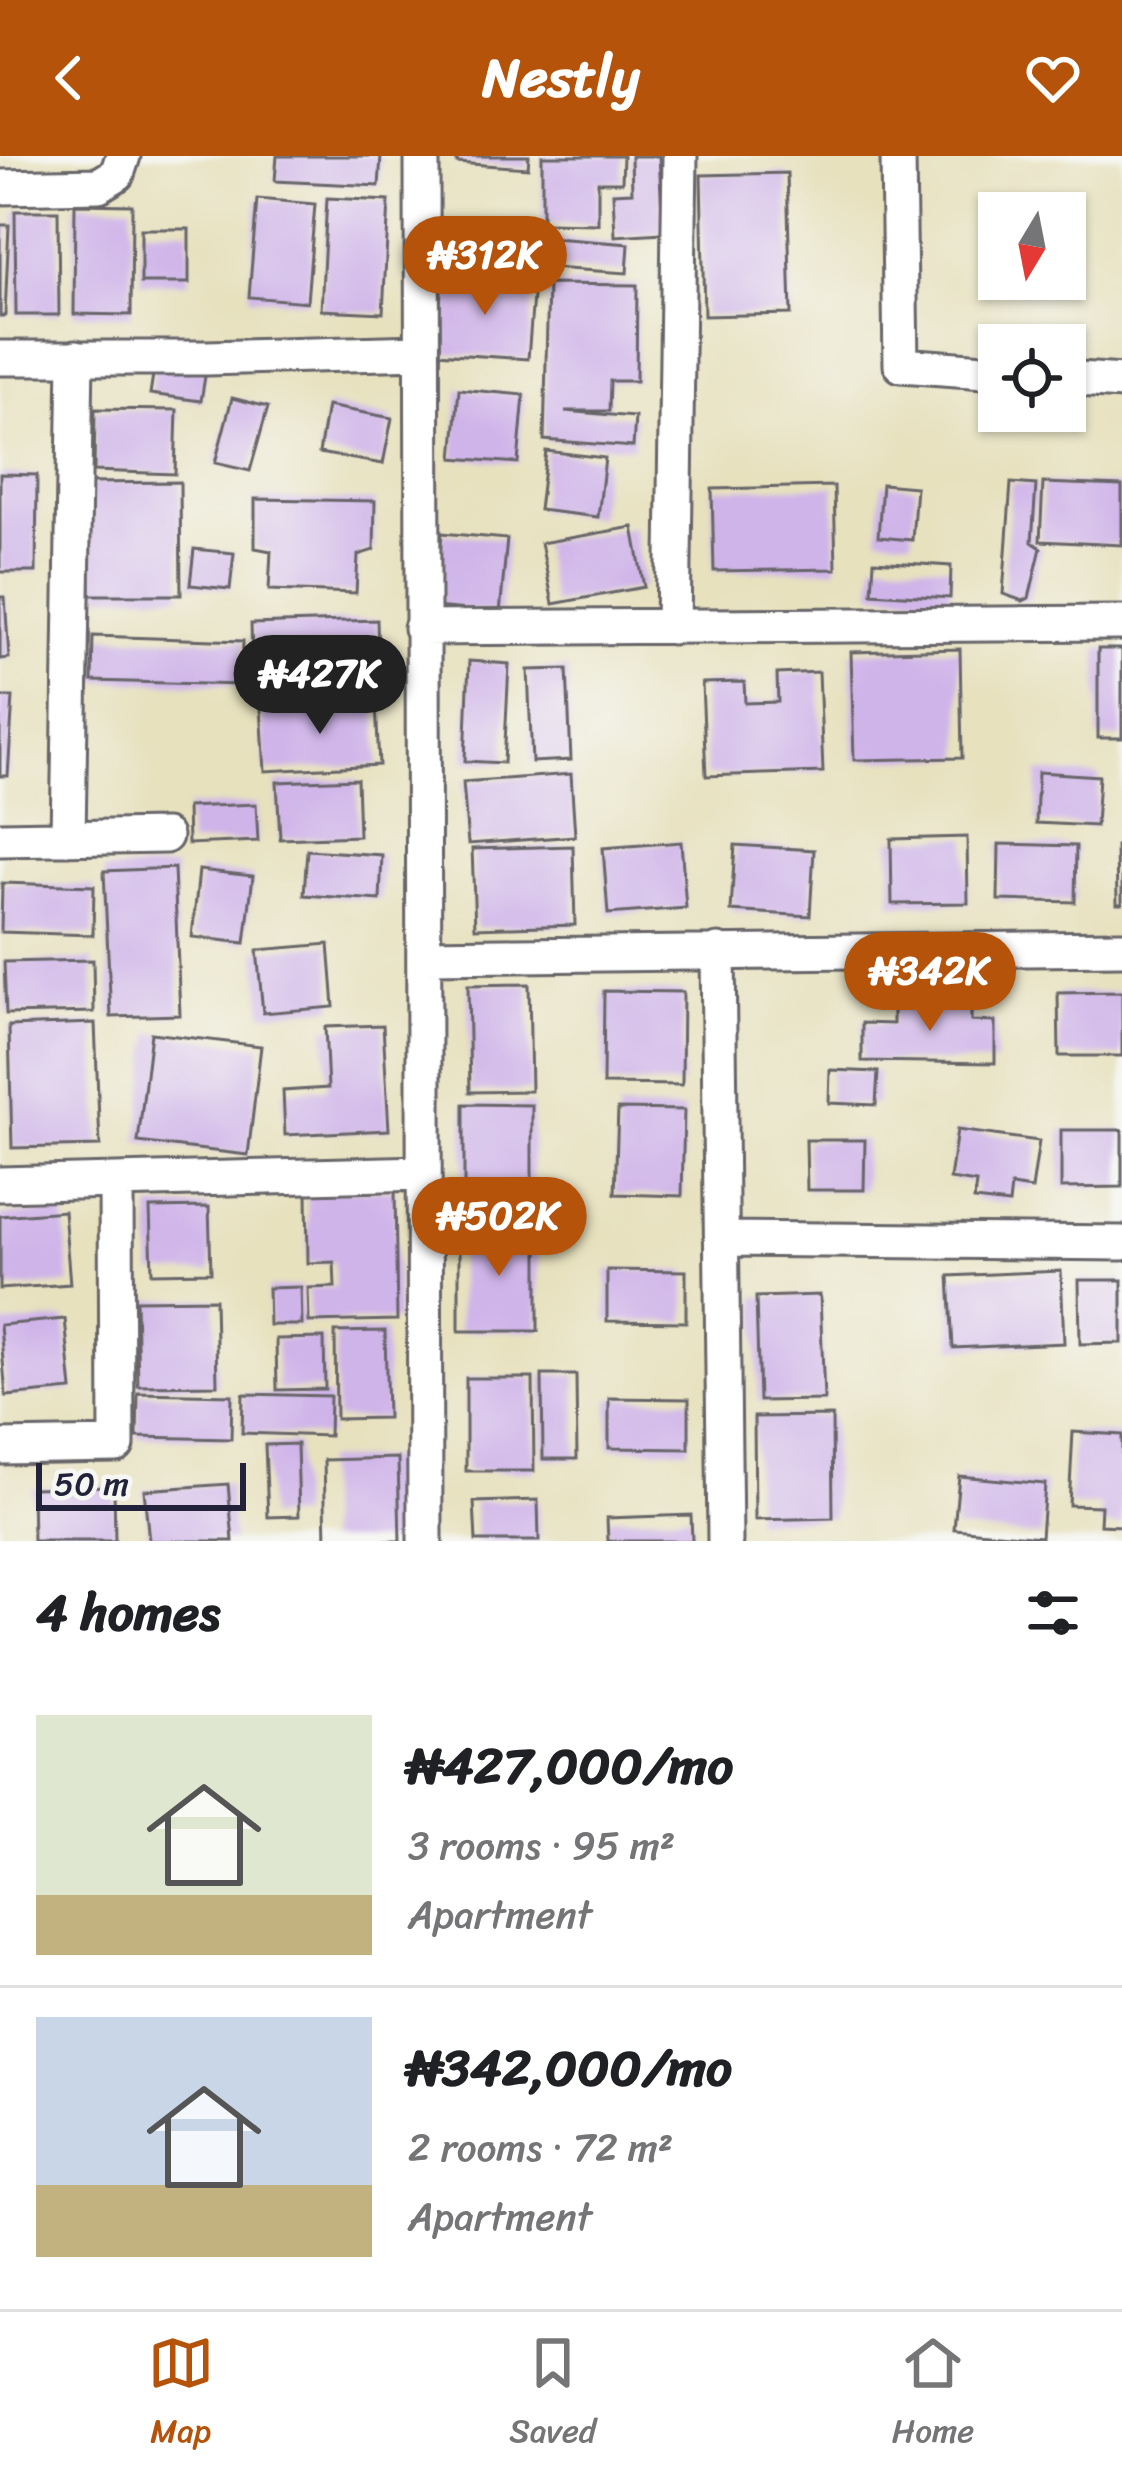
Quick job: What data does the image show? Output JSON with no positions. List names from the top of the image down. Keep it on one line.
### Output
{"scale_bar":"50 m","north":"bottom","page":{"header":"Nestly","price":["₦312K","₦427K","₦342K","₦502K"],"scale":"50 m","heading":"4 homes","list":[{"name":"₦427,000/mo","note":"3 rooms · 95 m² · Apartment"},{"name":"₦342,000/mo","note":"2 rooms · 72 m² · Apartment"}],"tabs":["Map","Saved","Home"]}}
